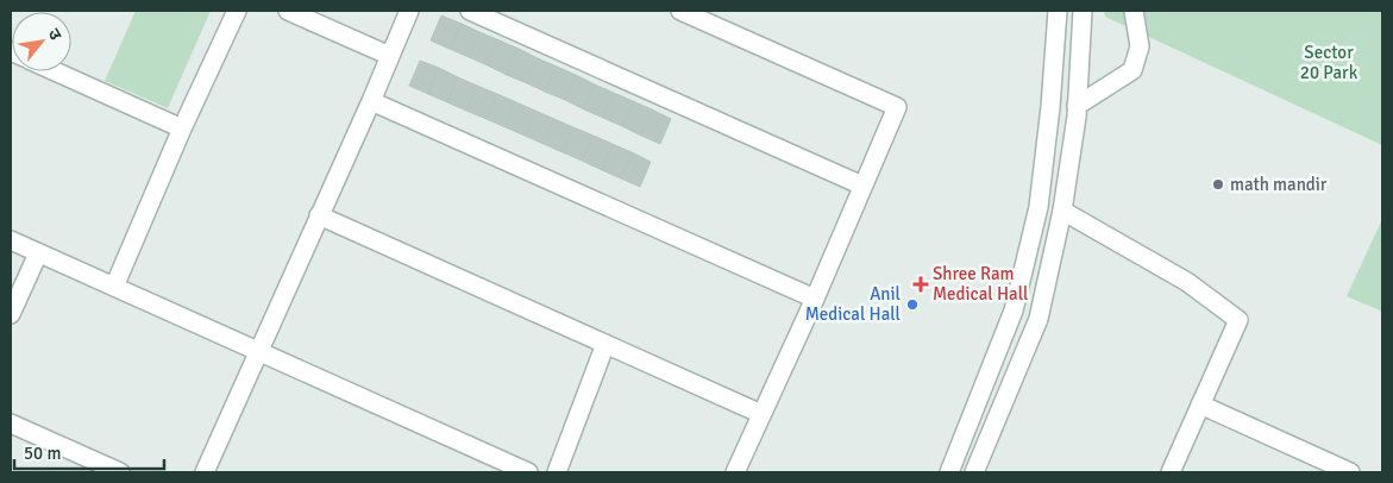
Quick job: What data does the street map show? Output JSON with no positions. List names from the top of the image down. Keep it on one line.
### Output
{"parks":["Sector 20 Park"],"places":{"other":["math mandir","Anil Medical Hall"],"health":["Shree Ram Medical Hall"]},"scale_bar":"50 m","north":"top right"}
